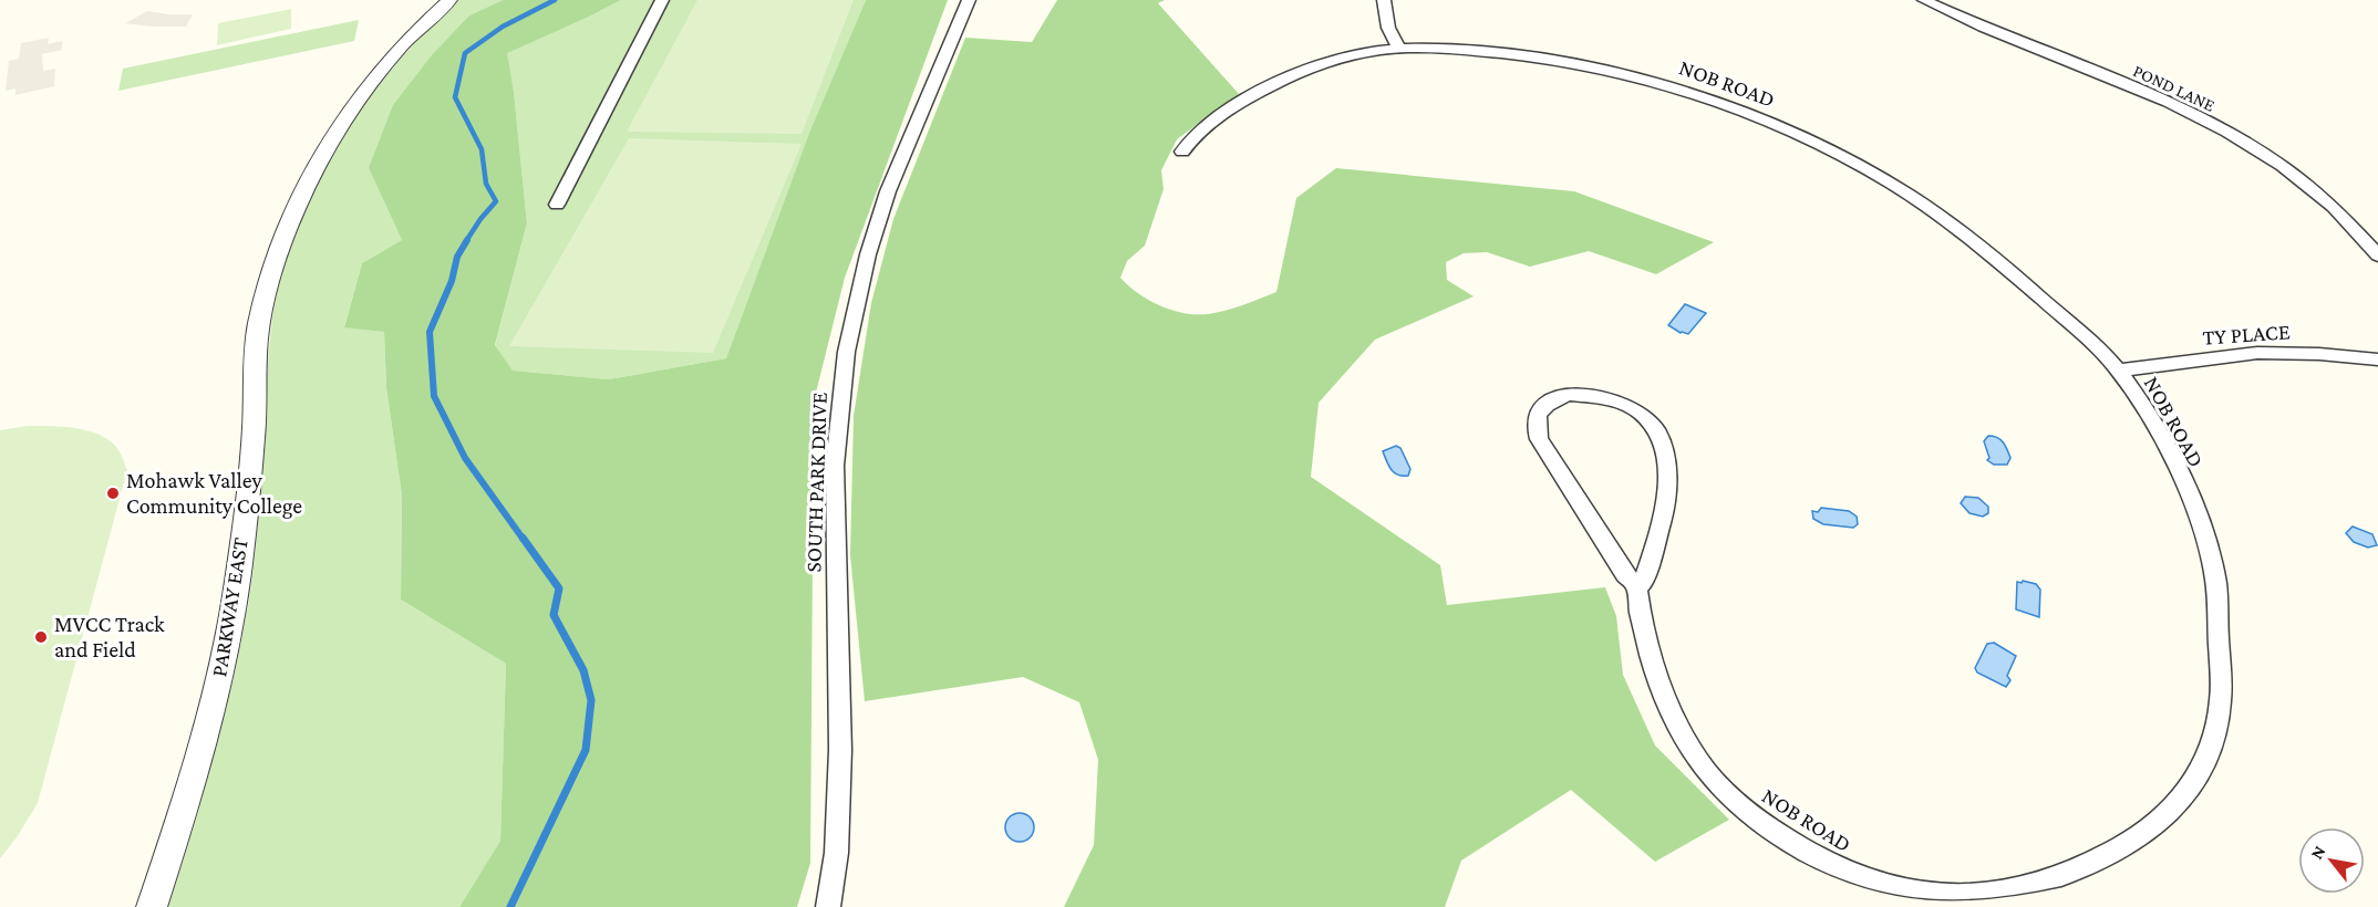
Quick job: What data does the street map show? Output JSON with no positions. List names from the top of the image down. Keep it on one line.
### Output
{"streets":{"street":["NOB ROAD","POND LANE","TY PLACE","SOUTH PARK DRIVE","PARKWAY EAST"]},"crossings":[["NOB ROAD","TY PLACE"]],"places":["Mohawk Valley Community College","MVCC Track and Field"],"north":"top left"}
